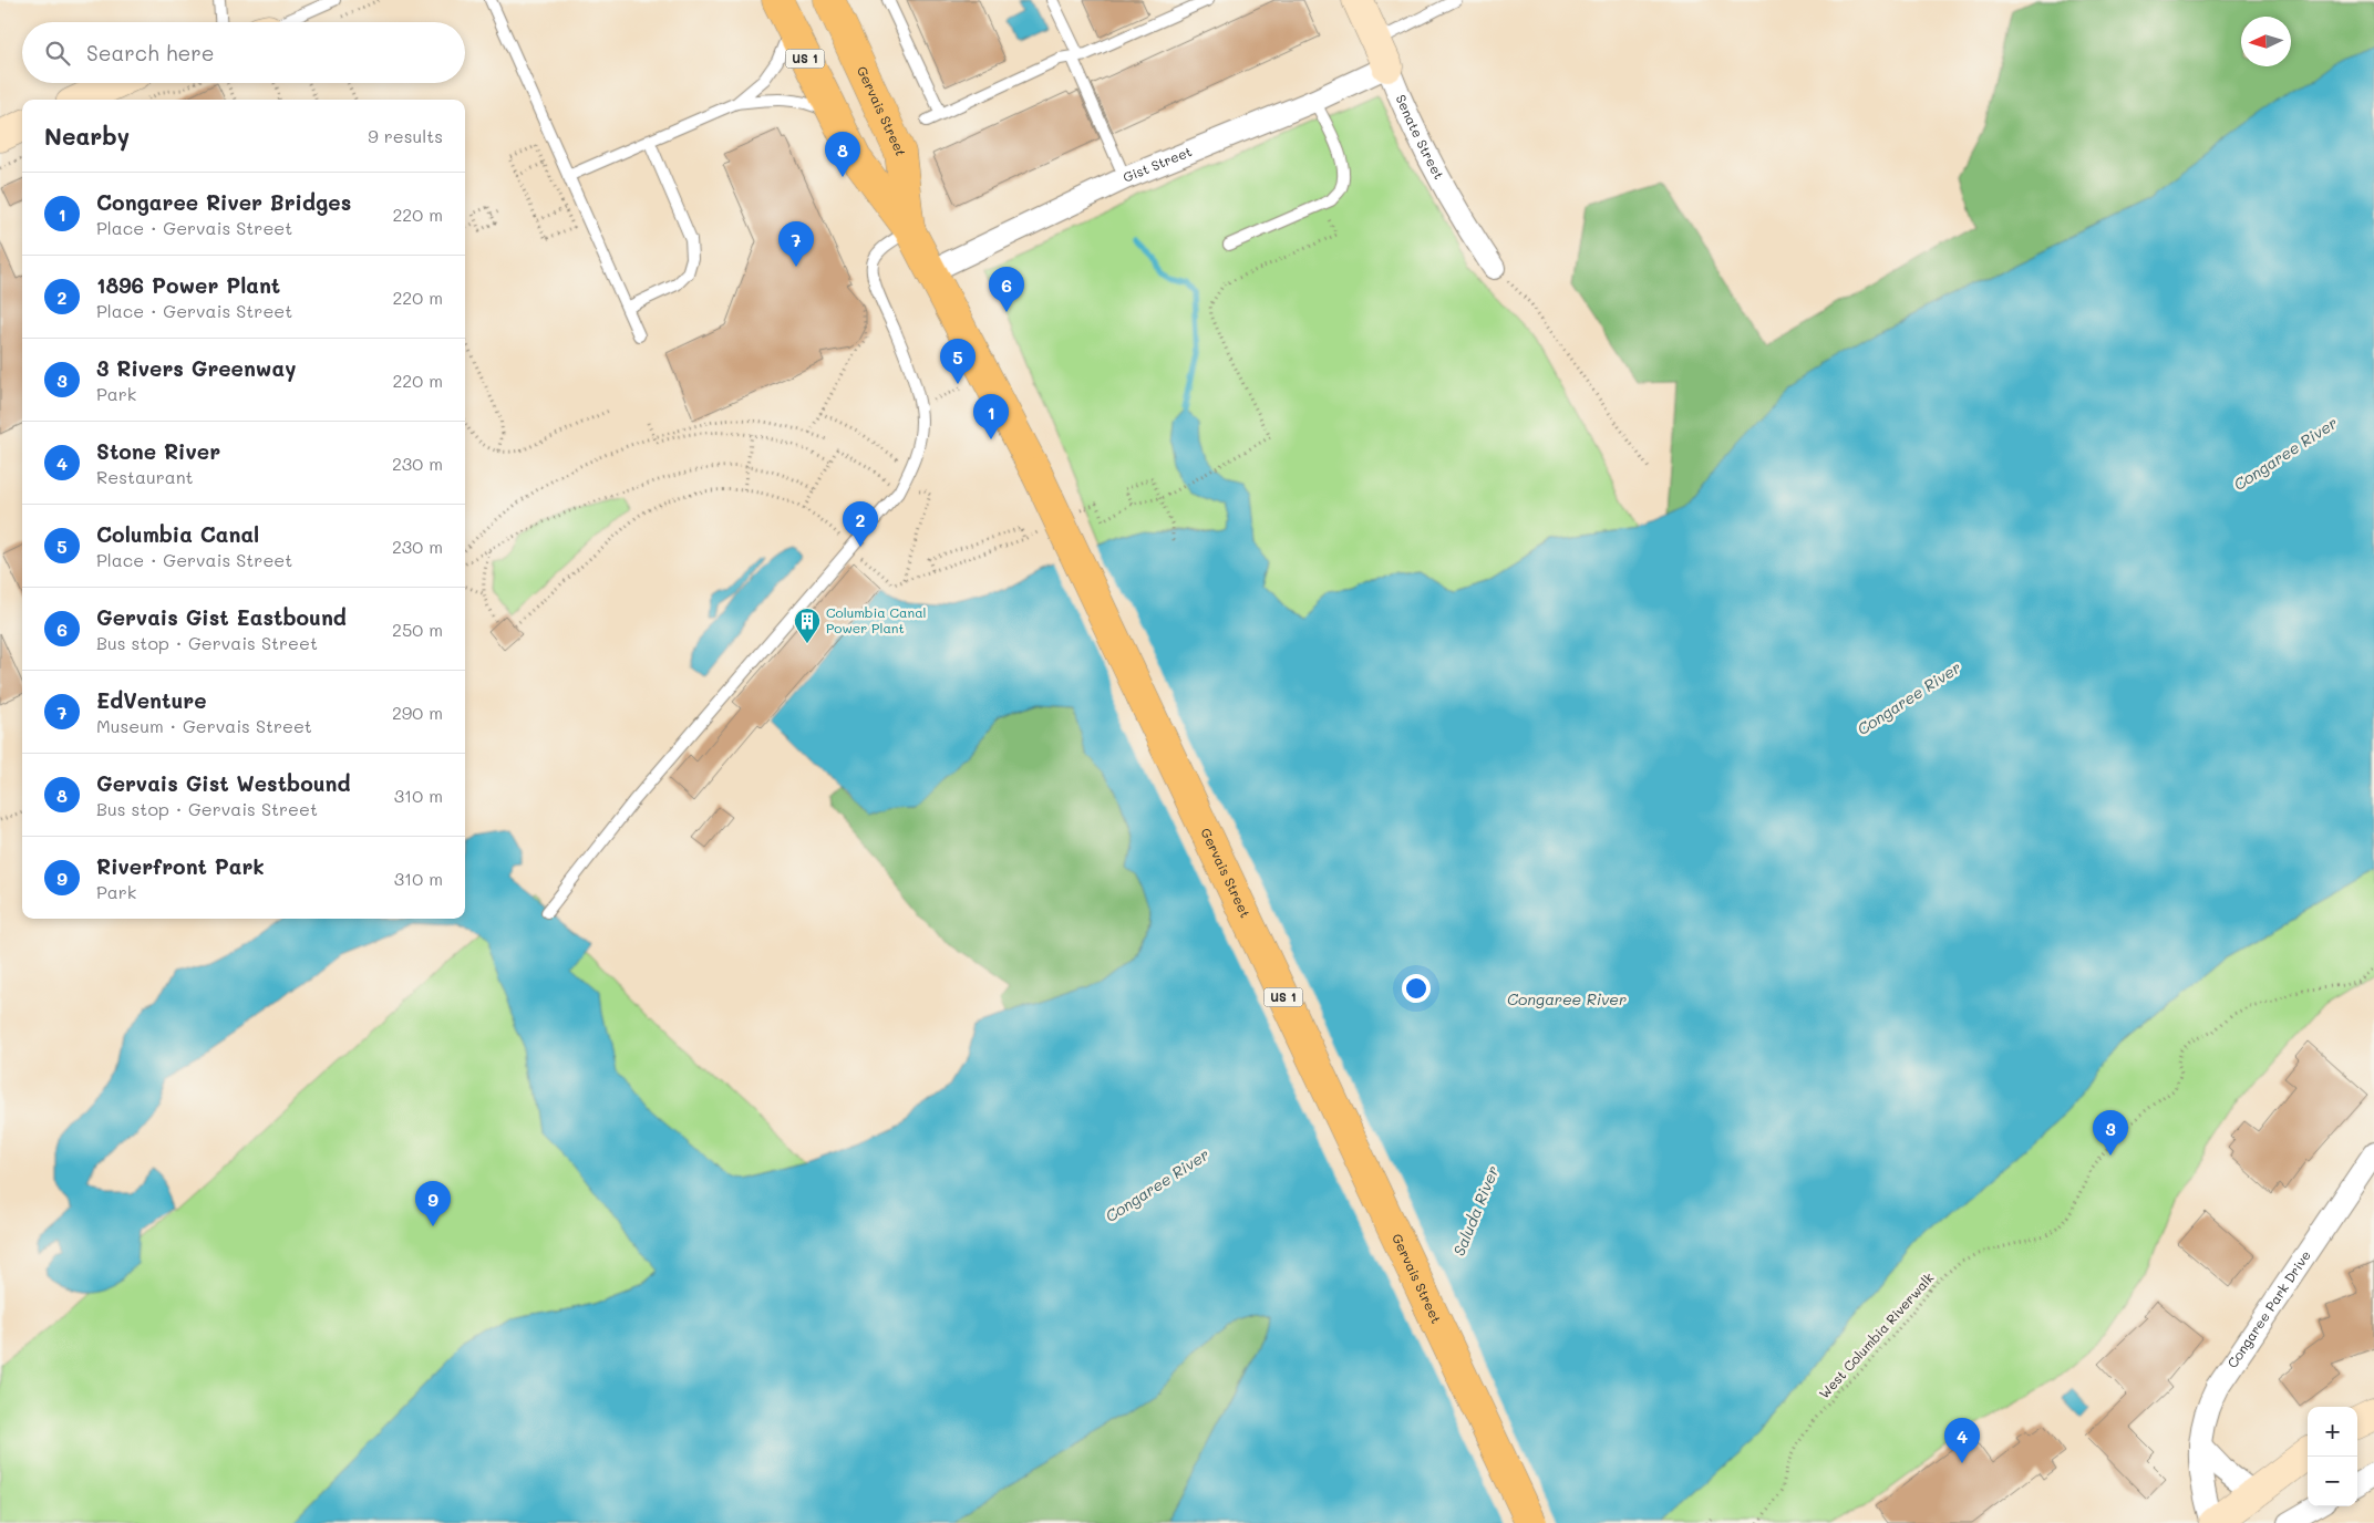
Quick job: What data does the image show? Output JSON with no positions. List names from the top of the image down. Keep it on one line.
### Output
{"streets":{"main road":["US 1","Gervais Street"],"street":["Senate Street","Gist Street","Congaree Park Drive"],"path":["West Columbia Riverwalk"]},"crossings":[["Gervais Street","Gist Street"],["Senate Street","Gist Street"]],"water":["Congaree River","Saluda River"],"places":{"building":["Columbia Canal Power Plant"]},"north":"left","page":{"search":"Search here","heading":["Nearby","9 results"],"pins":["8","7","6","5","1","2","3","9","4"],"list":[{"mark":"1","name":"Congaree River Bridges","note":"Place · Gervais Street","value":"220 m"},{"mark":"2","name":"1896 Power Plant","note":"Place · Gervais Street","value":"220 m"},{"mark":"3","name":"3 Rivers Greenway","note":"Park","value":"220 m"},{"mark":"4","name":"Stone River","note":"Restaurant","value":"230 m"},{"mark":"5","name":"Columbia Canal","note":"Place · Gervais Street","value":"230 m"},{"mark":"6","name":"Gervais Gist Eastbound","note":"Bus stop · Gervais Street","value":"250 m"},{"mark":"7","name":"EdVenture","note":"Museum · Gervais Street","value":"290 m"},{"mark":"8","name":"Gervais Gist Westbound","note":"Bus stop · Gervais Street","value":"310 m"},{"mark":"9","name":"Riverfront Park","note":"Park","value":"310 m"}],"map_buttons":["+","−"]}}
